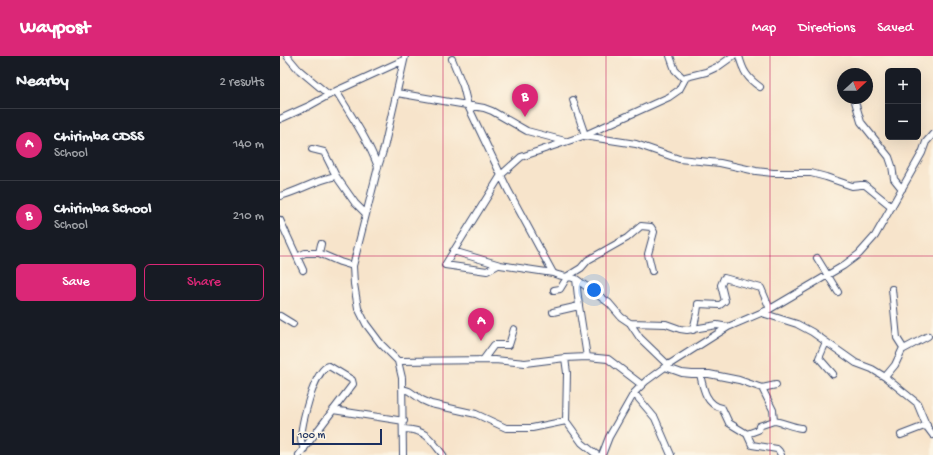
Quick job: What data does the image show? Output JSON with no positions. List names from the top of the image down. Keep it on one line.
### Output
{"scale_bar":"100 m","north":"right","page":{"header":"Waypost","nav":["Map","Directions","Saved"],"heading":["Nearby","2 results"],"map_buttons":["+","−"],"pins":["B","A"],"list":[{"mark":"A","name":"Chirimba CDSS","note":"School","value":"140 m"},{"mark":"B","name":"Chirimba School","note":"School","value":"210 m"}],"buttons":["Save","Share"],"scale":"100 m"}}
